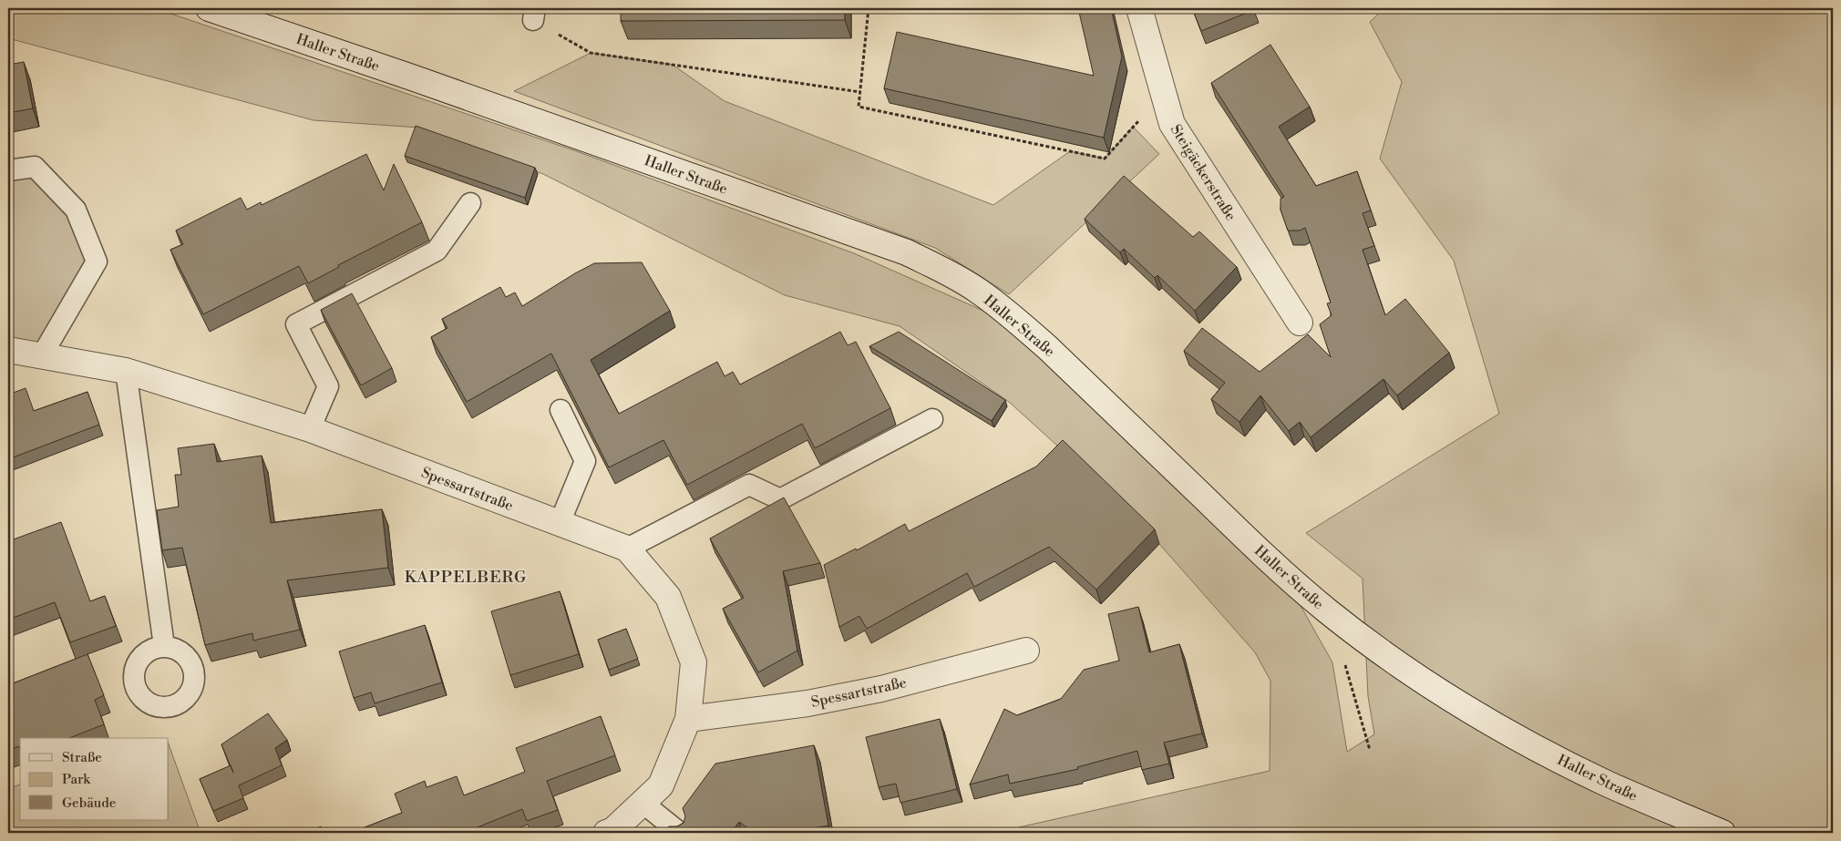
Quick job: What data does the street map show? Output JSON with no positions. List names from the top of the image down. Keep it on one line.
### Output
{"streets":{"main road":["Haller Straße","Steigäckerstraße","Spessartstraße"]},"districts":["KAPPELBERG"],"legend":["Straße","Park","Gebäude"]}
